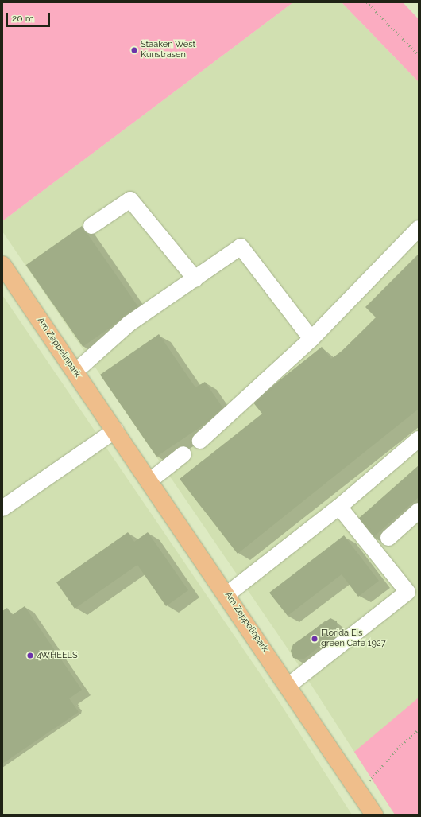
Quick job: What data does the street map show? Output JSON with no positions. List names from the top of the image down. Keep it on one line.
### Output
{"streets":{"main road":["Am Zeppelinpark"]},"places":["Staaken West Kunstrasen","Florida Eis green Café 1927","4WHEELS"],"scale_bar":"20 m"}
